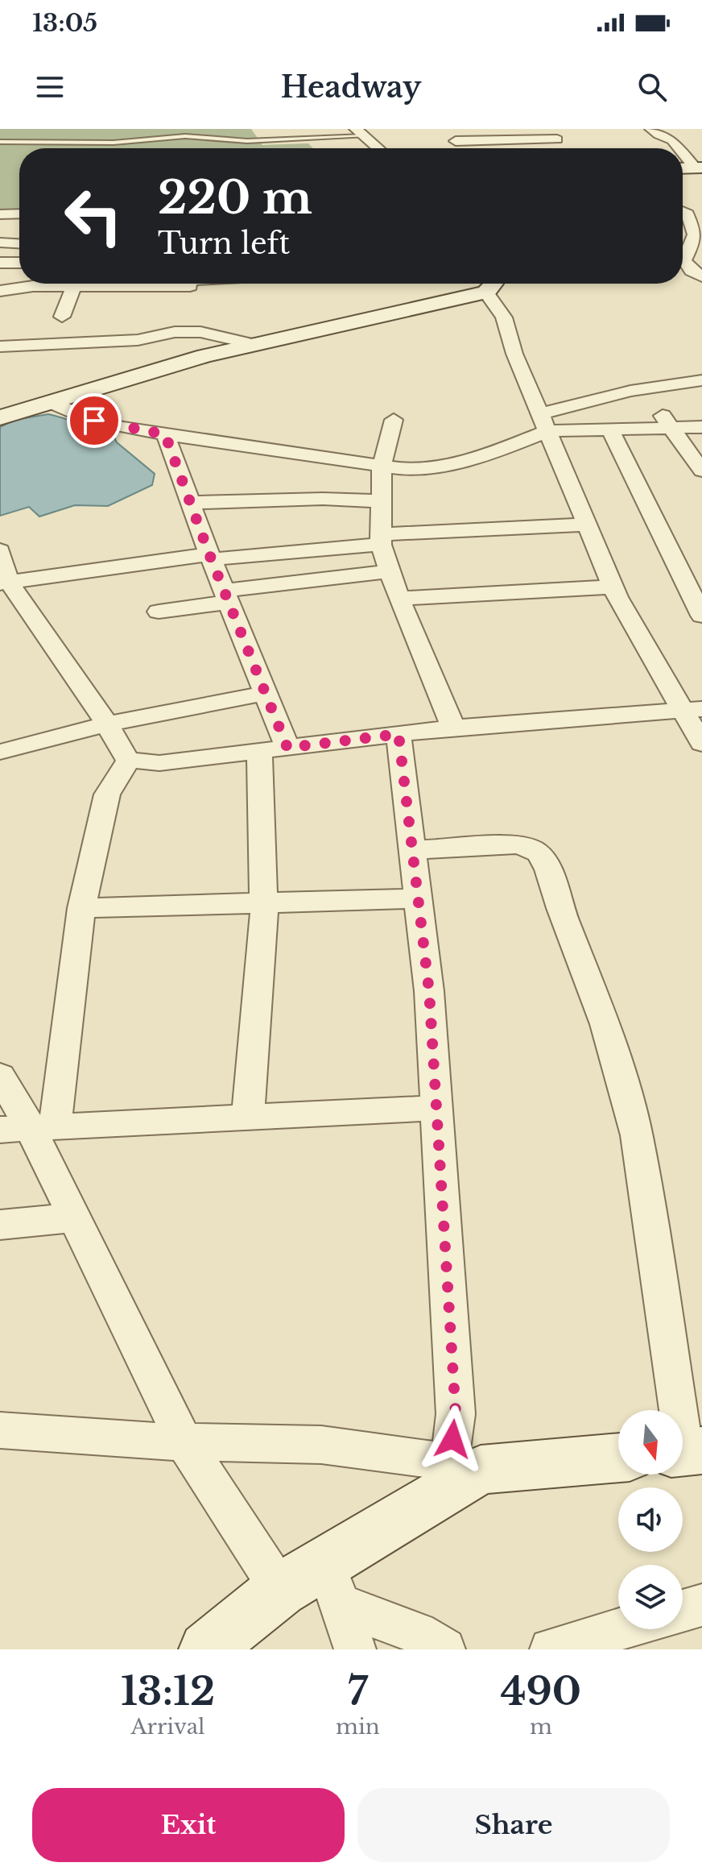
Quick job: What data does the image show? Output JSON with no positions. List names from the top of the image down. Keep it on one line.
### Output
{"north":"bottom","page":{"status":"13:05","header":"Headway","turn":["220 m","Turn left"],"eta":["13:12","Arrival","7","min","490","m"],"buttons":["Exit","Share"]}}
